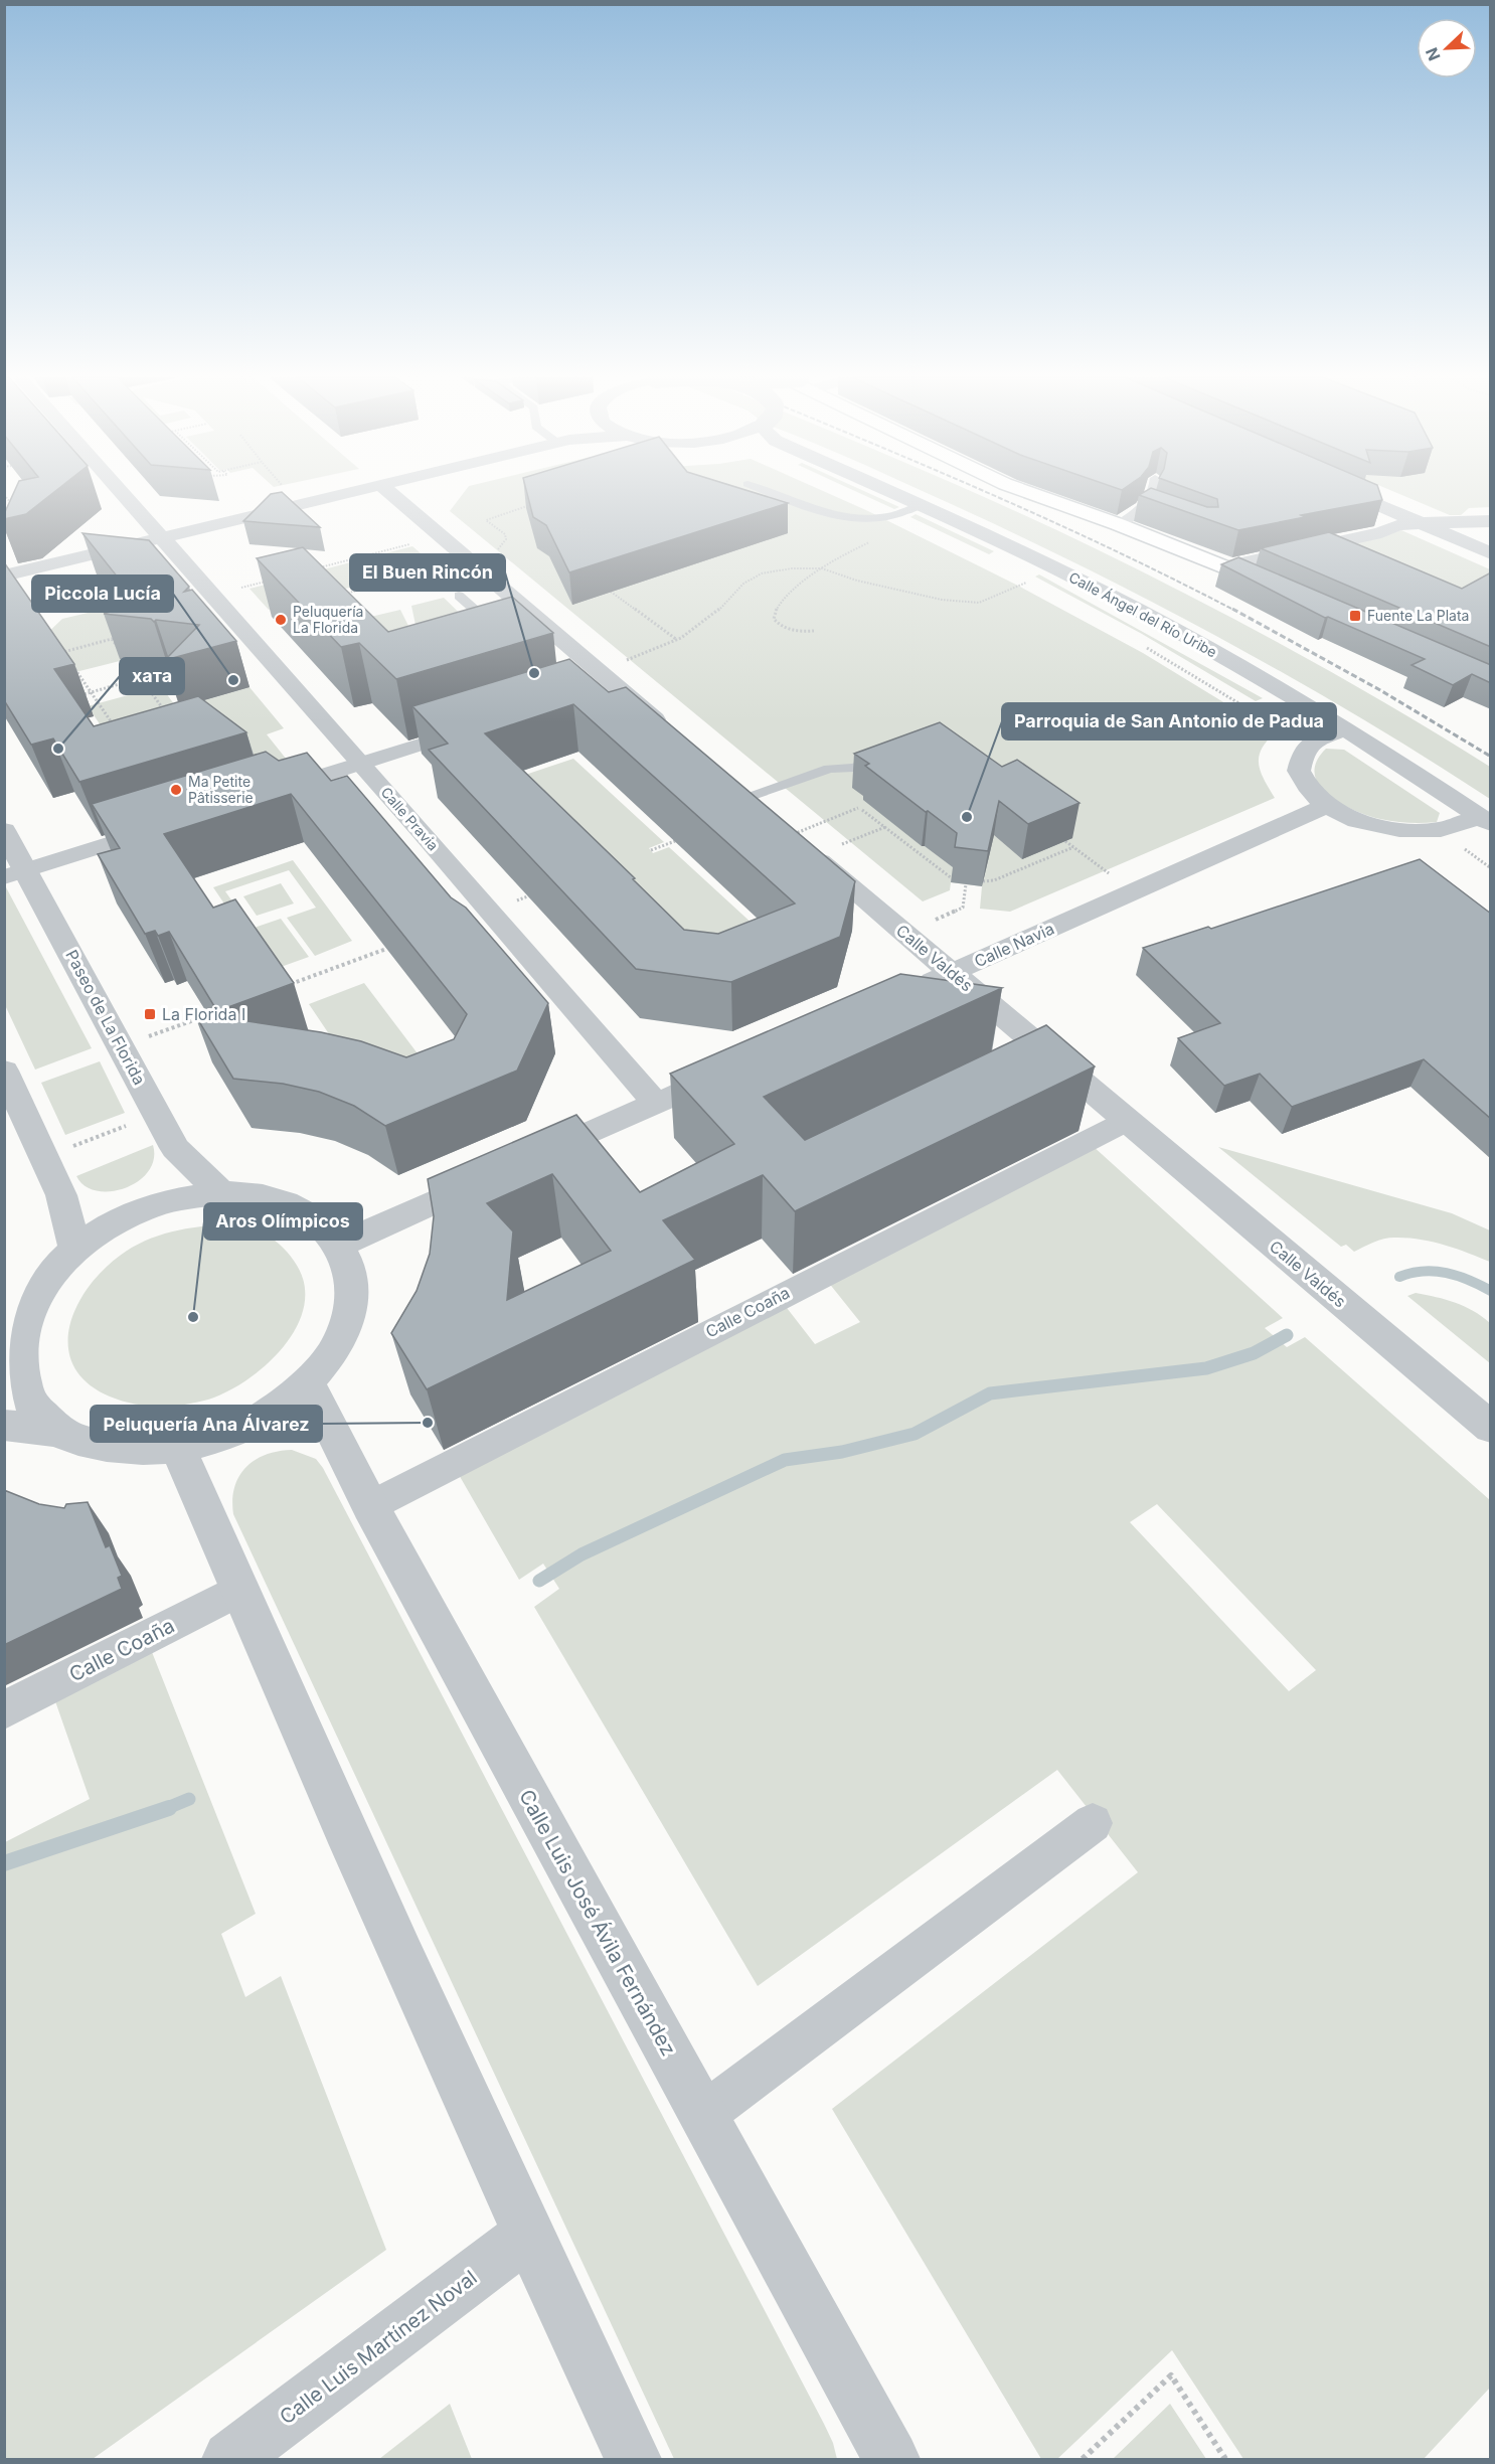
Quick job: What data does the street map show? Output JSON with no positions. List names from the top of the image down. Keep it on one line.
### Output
{"streets":{"street":["Calle Ángel del Río Uribe","Calle Pravia","Calle Navia","Calle Valdés","Paseo de La Florida","Calle Coaña","Calle Luis José Ávila Fernández","Calle Luis Martínez Noval"]},"crossings":[["Calle Navia","Calle Valdés"],["Calle Valdés","Calle Coaña"],["Calle Coaña","Calle Luis José Ávila Fernández"]],"places":{"transit":["Fuente La Plata","La Florida I"],"other":["Peluquería La Florida","El Buen Rincón","Piccola Lucía","хата","Ma Petite Pâtisserie","Parroquia de San Antonio de Padua","Aros Olímpicos","Peluquería Ana Álvarez"]},"north":"bottom left"}
